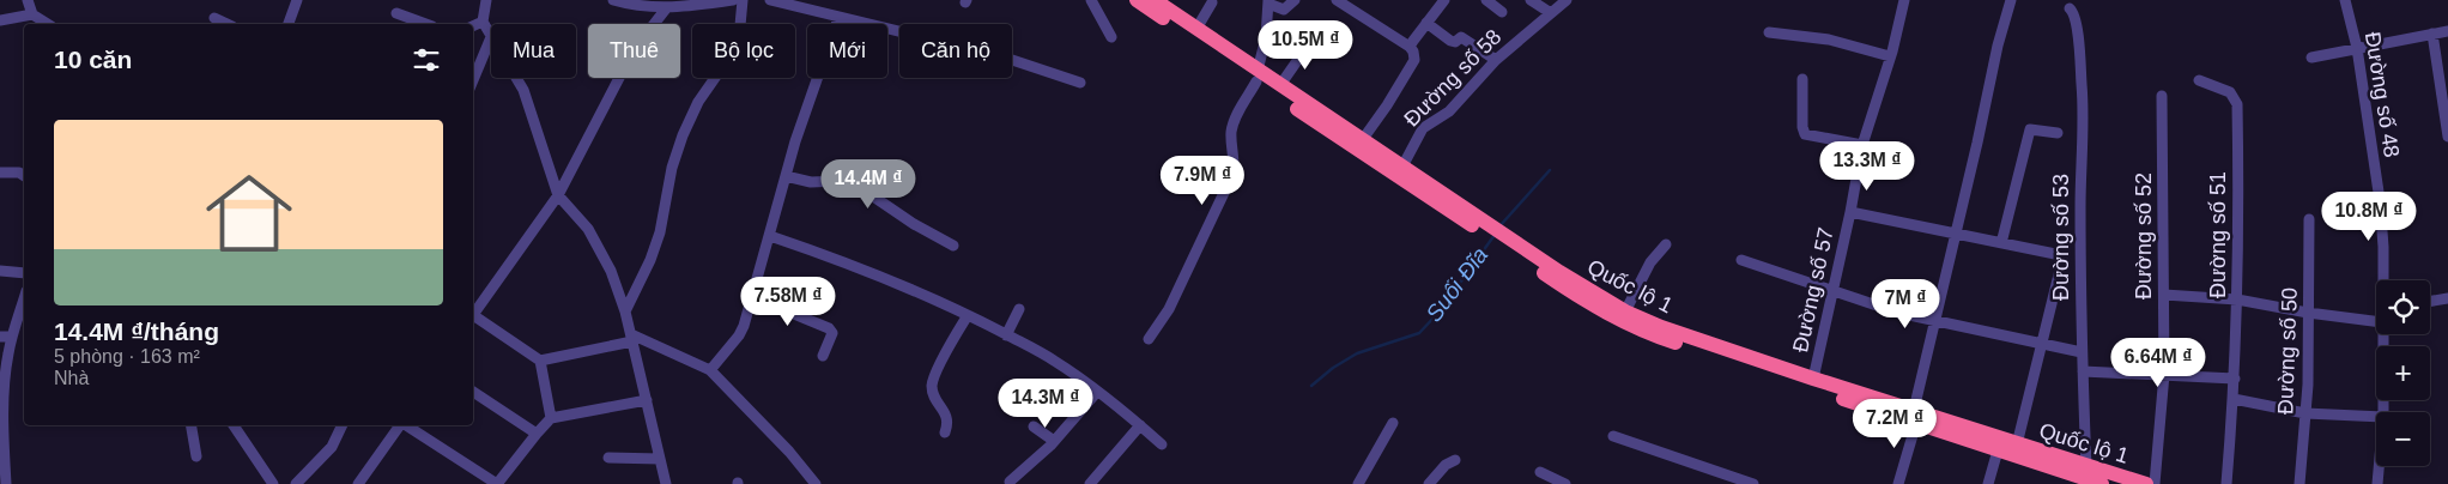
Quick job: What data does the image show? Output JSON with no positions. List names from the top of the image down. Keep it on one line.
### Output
{"streets":{"highway":["Quốc lộ 1"],"street":["Đường số 58","Đường số 48","Đường số 51","Đường số 52","Đường số 53","Đường số 57","Đường số 50"]},"crossings":[["Đường số 58","Quốc lộ 1"],["Đường số 53","Quốc lộ 1"],["Quốc lộ 1","Đường số 57"]],"water":["Suối Đĩa"],"page":{"price":["10.5M ₫","13.3M ₫","7.9M ₫","14.4M ₫","10.8M ₫","7.58M ₫","7M ₫","6.64M ₫","14.3M ₫","7.2M ₫"],"chip":["Mua","Thuê","Bộ lọc","Mới","Căn hộ"],"heading":"10 căn","list":[{"name":"14.4M ₫/tháng","note":"5 phòng · 163 m² · Nhà"}],"map_buttons":["+","−"]}}
